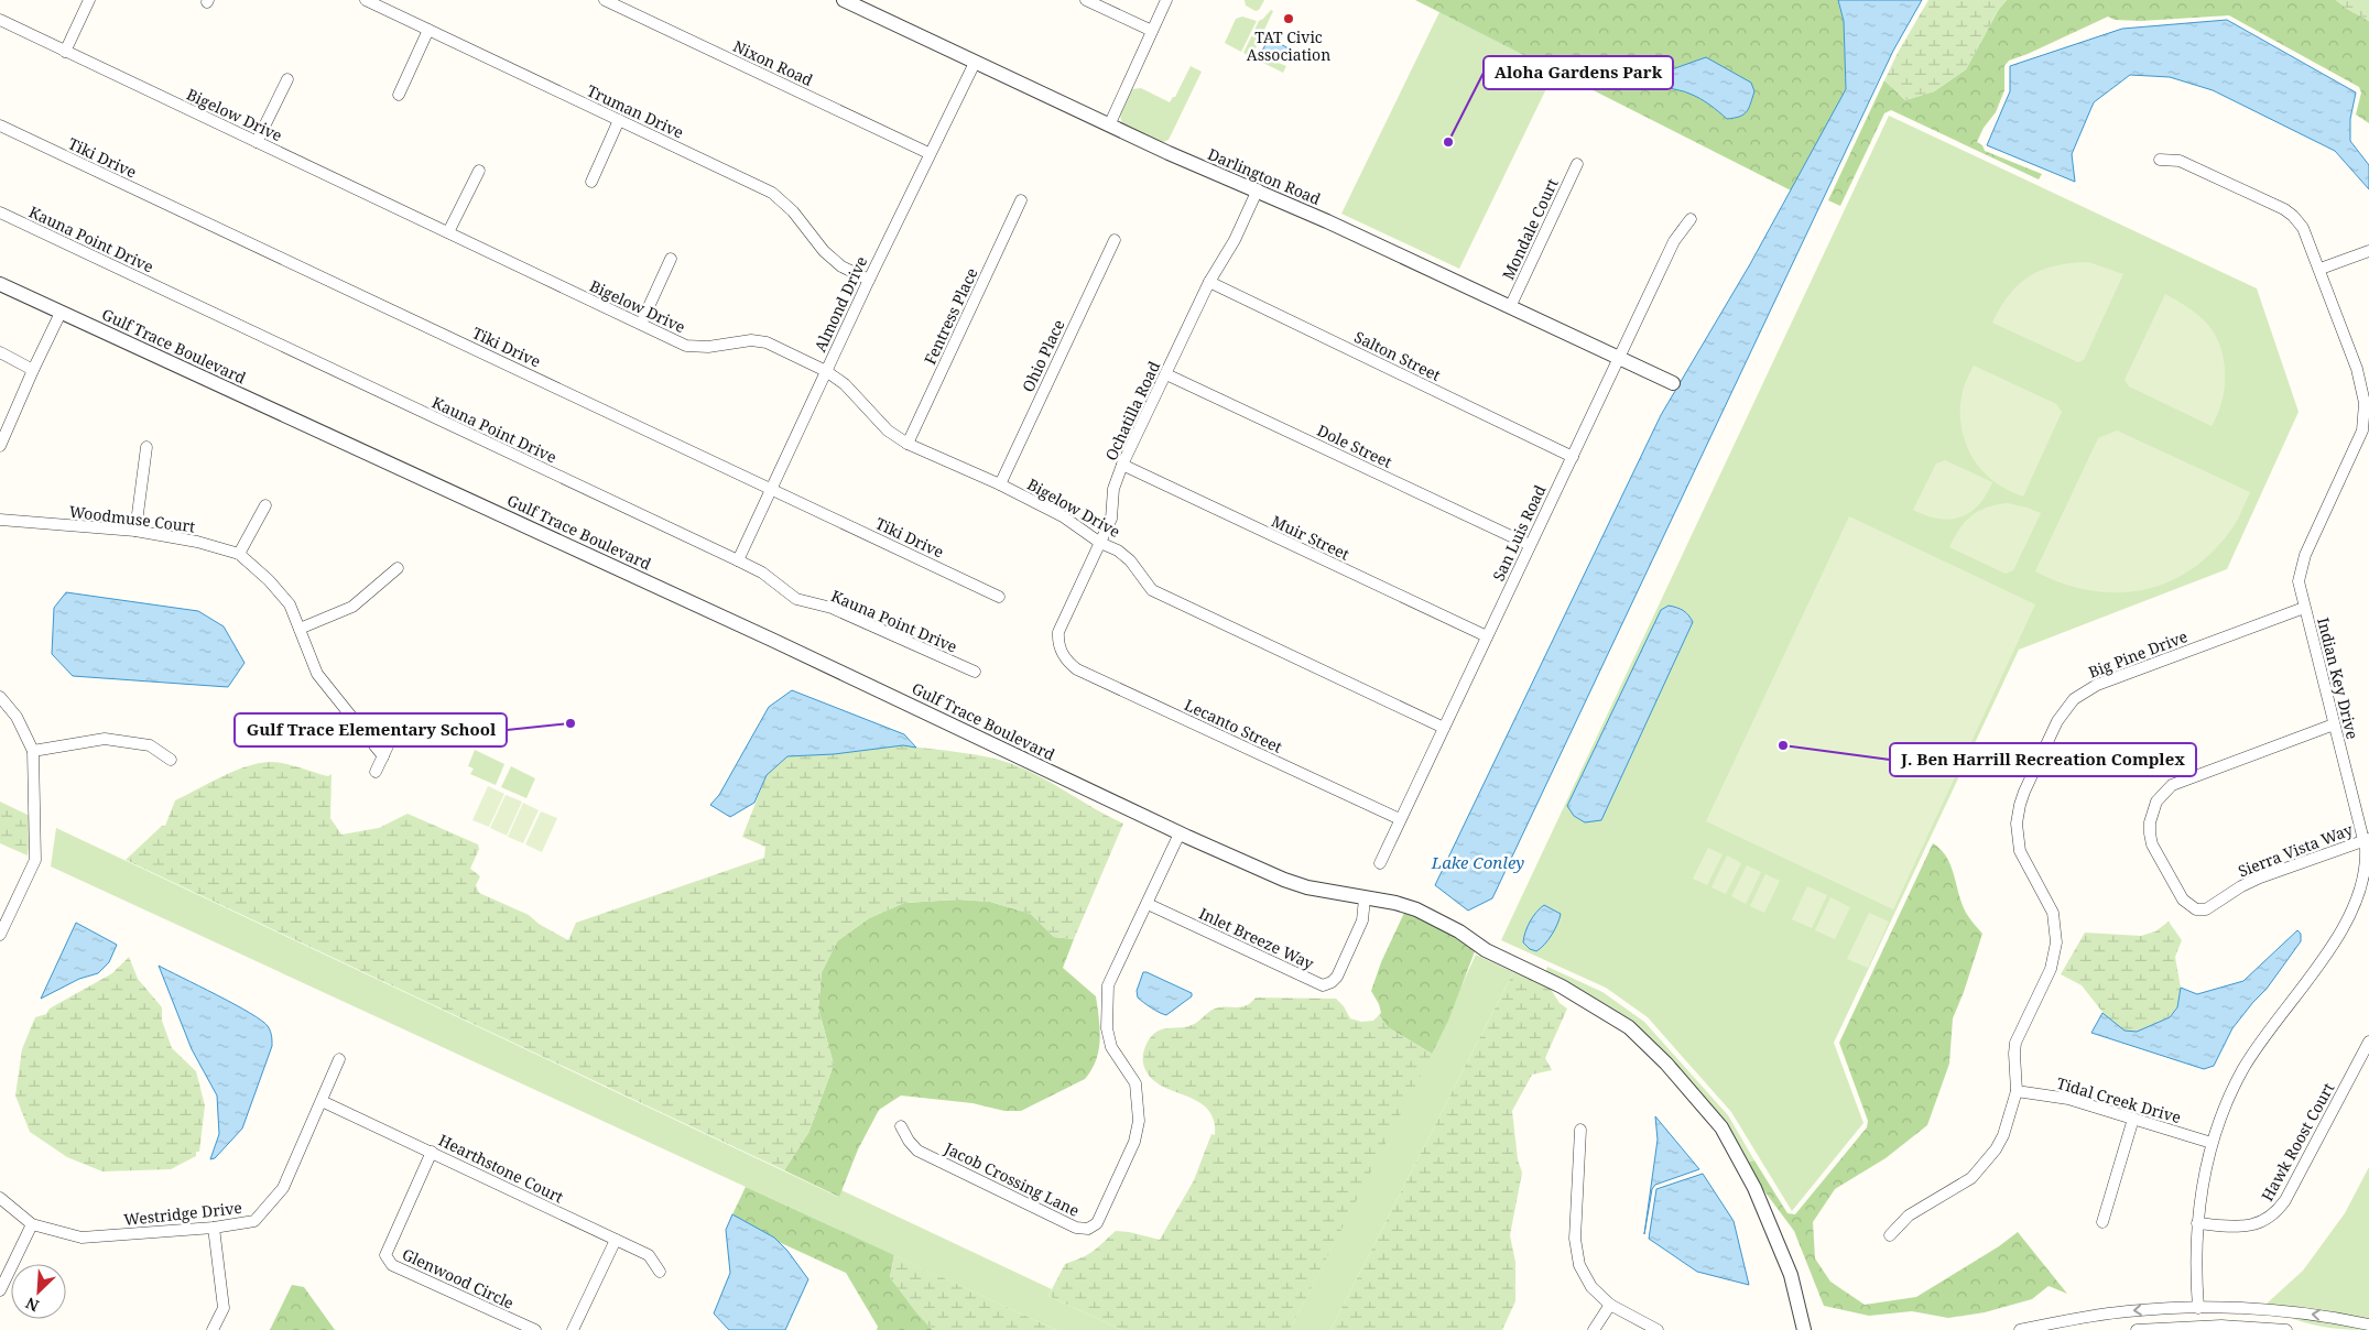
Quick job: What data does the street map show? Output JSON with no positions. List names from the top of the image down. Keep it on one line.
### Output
{"streets":{"street":["Nixon Road","Truman Drive","Bigelow Drive","Tiki Drive","Darlington Road","Mondale Court","Kauna Point Drive","Almond Drive","Fentress Place","Gulf Trace Boulevard","Ohio Place","Salton Street","Ochatilla Road","Dole Street","Woodmuse Court","San Luis Road","Muir Street","Big Pine Drive","Indian Key Drive","Lecanto Street","Sierra Vista Way","Inlet Breeze Way","Tidal Creek Drive","Hawk Roost Court","Hearthstone Court","Jacob Crossing Lane","Westridge Drive","Glenwood Circle"]},"crossings":[["Nixon Road","Almond Drive"],["Truman Drive","Almond Drive"],["Bigelow Drive","Almond Drive"],["Bigelow Drive","Fentress Place"],["Bigelow Drive","Ohio Place"],["Bigelow Drive","Ochatilla Road"],["Bigelow Drive","San Luis Road"],["Tiki Drive","Almond Drive"],["Darlington Road","Mondale Court"],["Darlington Road","Almond Drive"],["Darlington Road","Ochatilla Road"],["Darlington Road","San Luis Road"],["Kauna Point Drive","Almond Drive"],["Gulf Trace Boulevard","Inlet Breeze Way"],["Gulf Trace Boulevard","Jacob Crossing Lane"],["Salton Street","Ochatilla Road"],["Salton Street","San Luis Road"],["Ochatilla Road","Dole Street"],["Ochatilla Road","Muir Street"],["Ochatilla Road","Lecanto Street"],["Dole Street","San Luis Road"],["San Luis Road","Muir Street"],["San Luis Road","Lecanto Street"],["Big Pine Drive","Indian Key Drive"],["Big Pine Drive","Tidal Creek Drive"],["Indian Key Drive","Sierra Vista Way"],["Indian Key Drive","Tidal Creek Drive"],["Indian Key Drive","Hawk Roost Court"],["Inlet Breeze Way","Jacob Crossing Lane"],["Hearthstone Court","Westridge Drive"],["Hearthstone Court","Glenwood Circle"]],"water":["Lake Conley"],"places":["TAT Civic Association","Aloha Gardens Park","Gulf Trace Elementary School","J. Ben Harrill Recreation Complex"],"north":"bottom left"}
